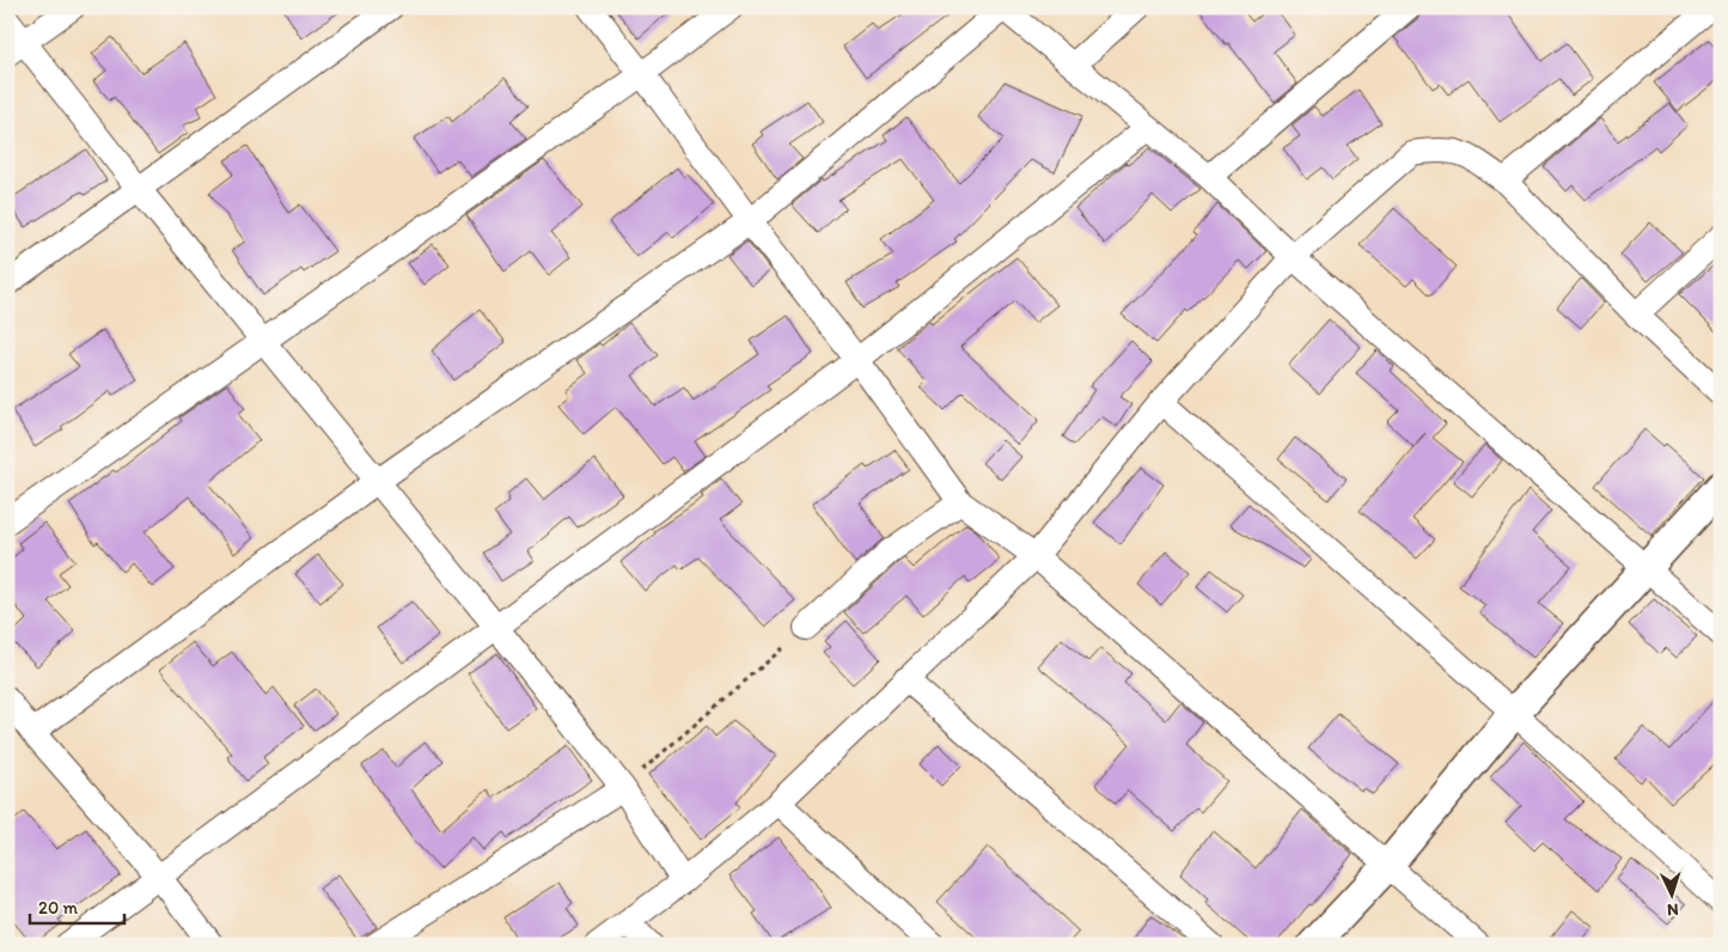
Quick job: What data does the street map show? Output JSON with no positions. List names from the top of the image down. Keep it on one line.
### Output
{"scale_bar":"20 m","north":"bottom"}
